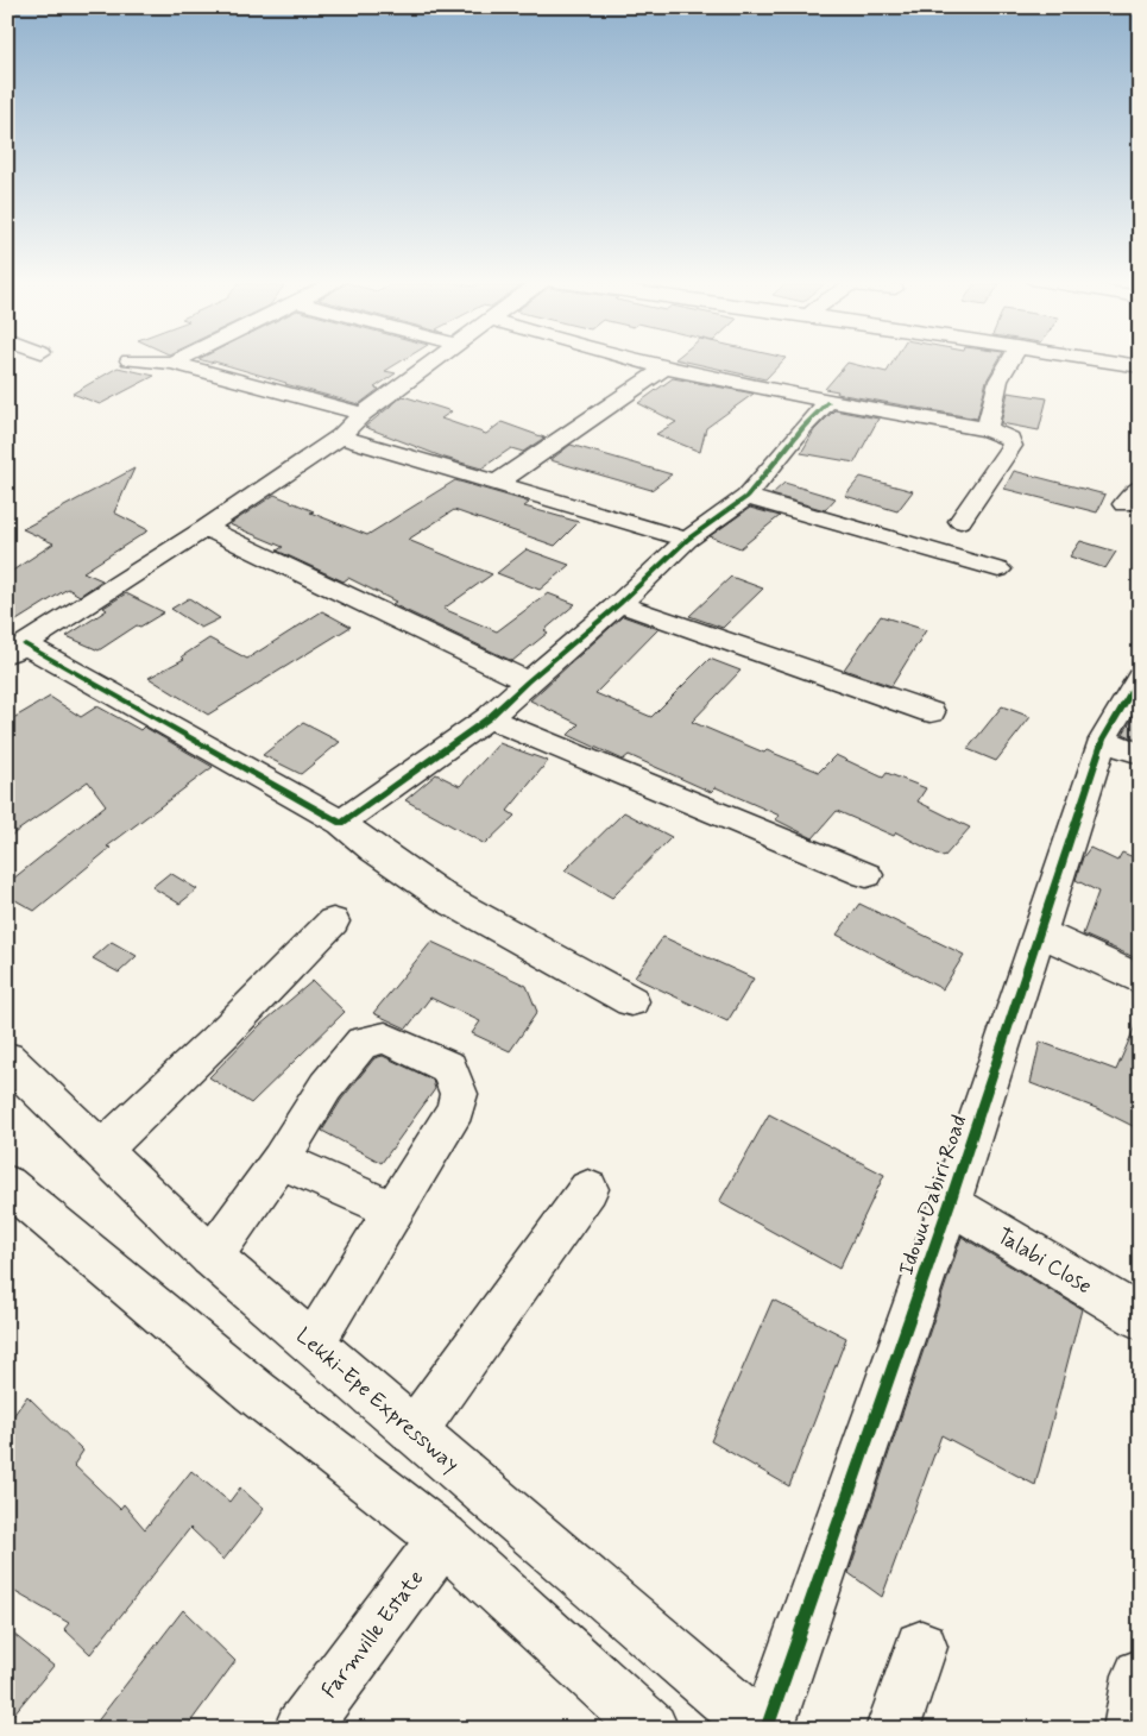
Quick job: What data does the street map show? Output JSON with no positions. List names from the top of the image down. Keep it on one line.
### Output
{"streets":{"main road":["Idowu Dabiri Road","Talabi Close","Lekki-Epe Expressway","Farmville Estate"]},"crossings":[["Idowu Dabiri Road","Talabi Close"]]}
